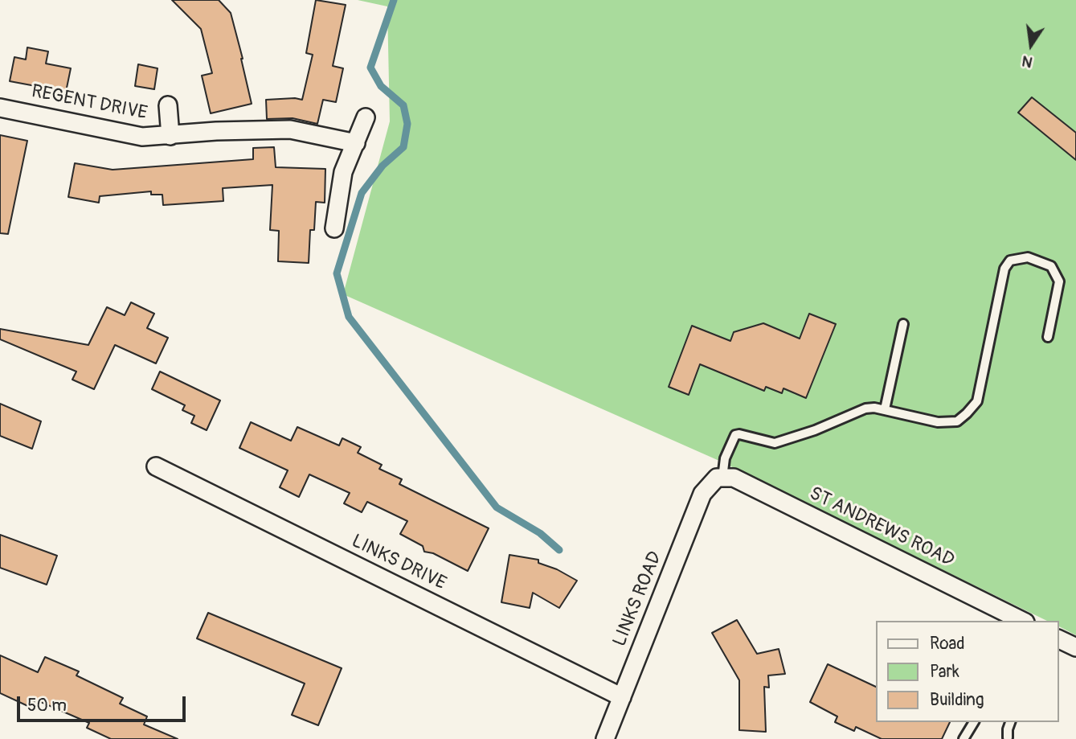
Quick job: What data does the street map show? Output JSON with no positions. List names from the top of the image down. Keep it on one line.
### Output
{"streets":{"street":["REGENT DRIVE","ST ANDREWS ROAD","LINKS DRIVE","LINKS ROAD"]},"crossings":[["ST ANDREWS ROAD","LINKS ROAD"],["LINKS DRIVE","LINKS ROAD"]],"legend":["Road","Park","Building"],"scale_bar":"50 m","north":"bottom"}
